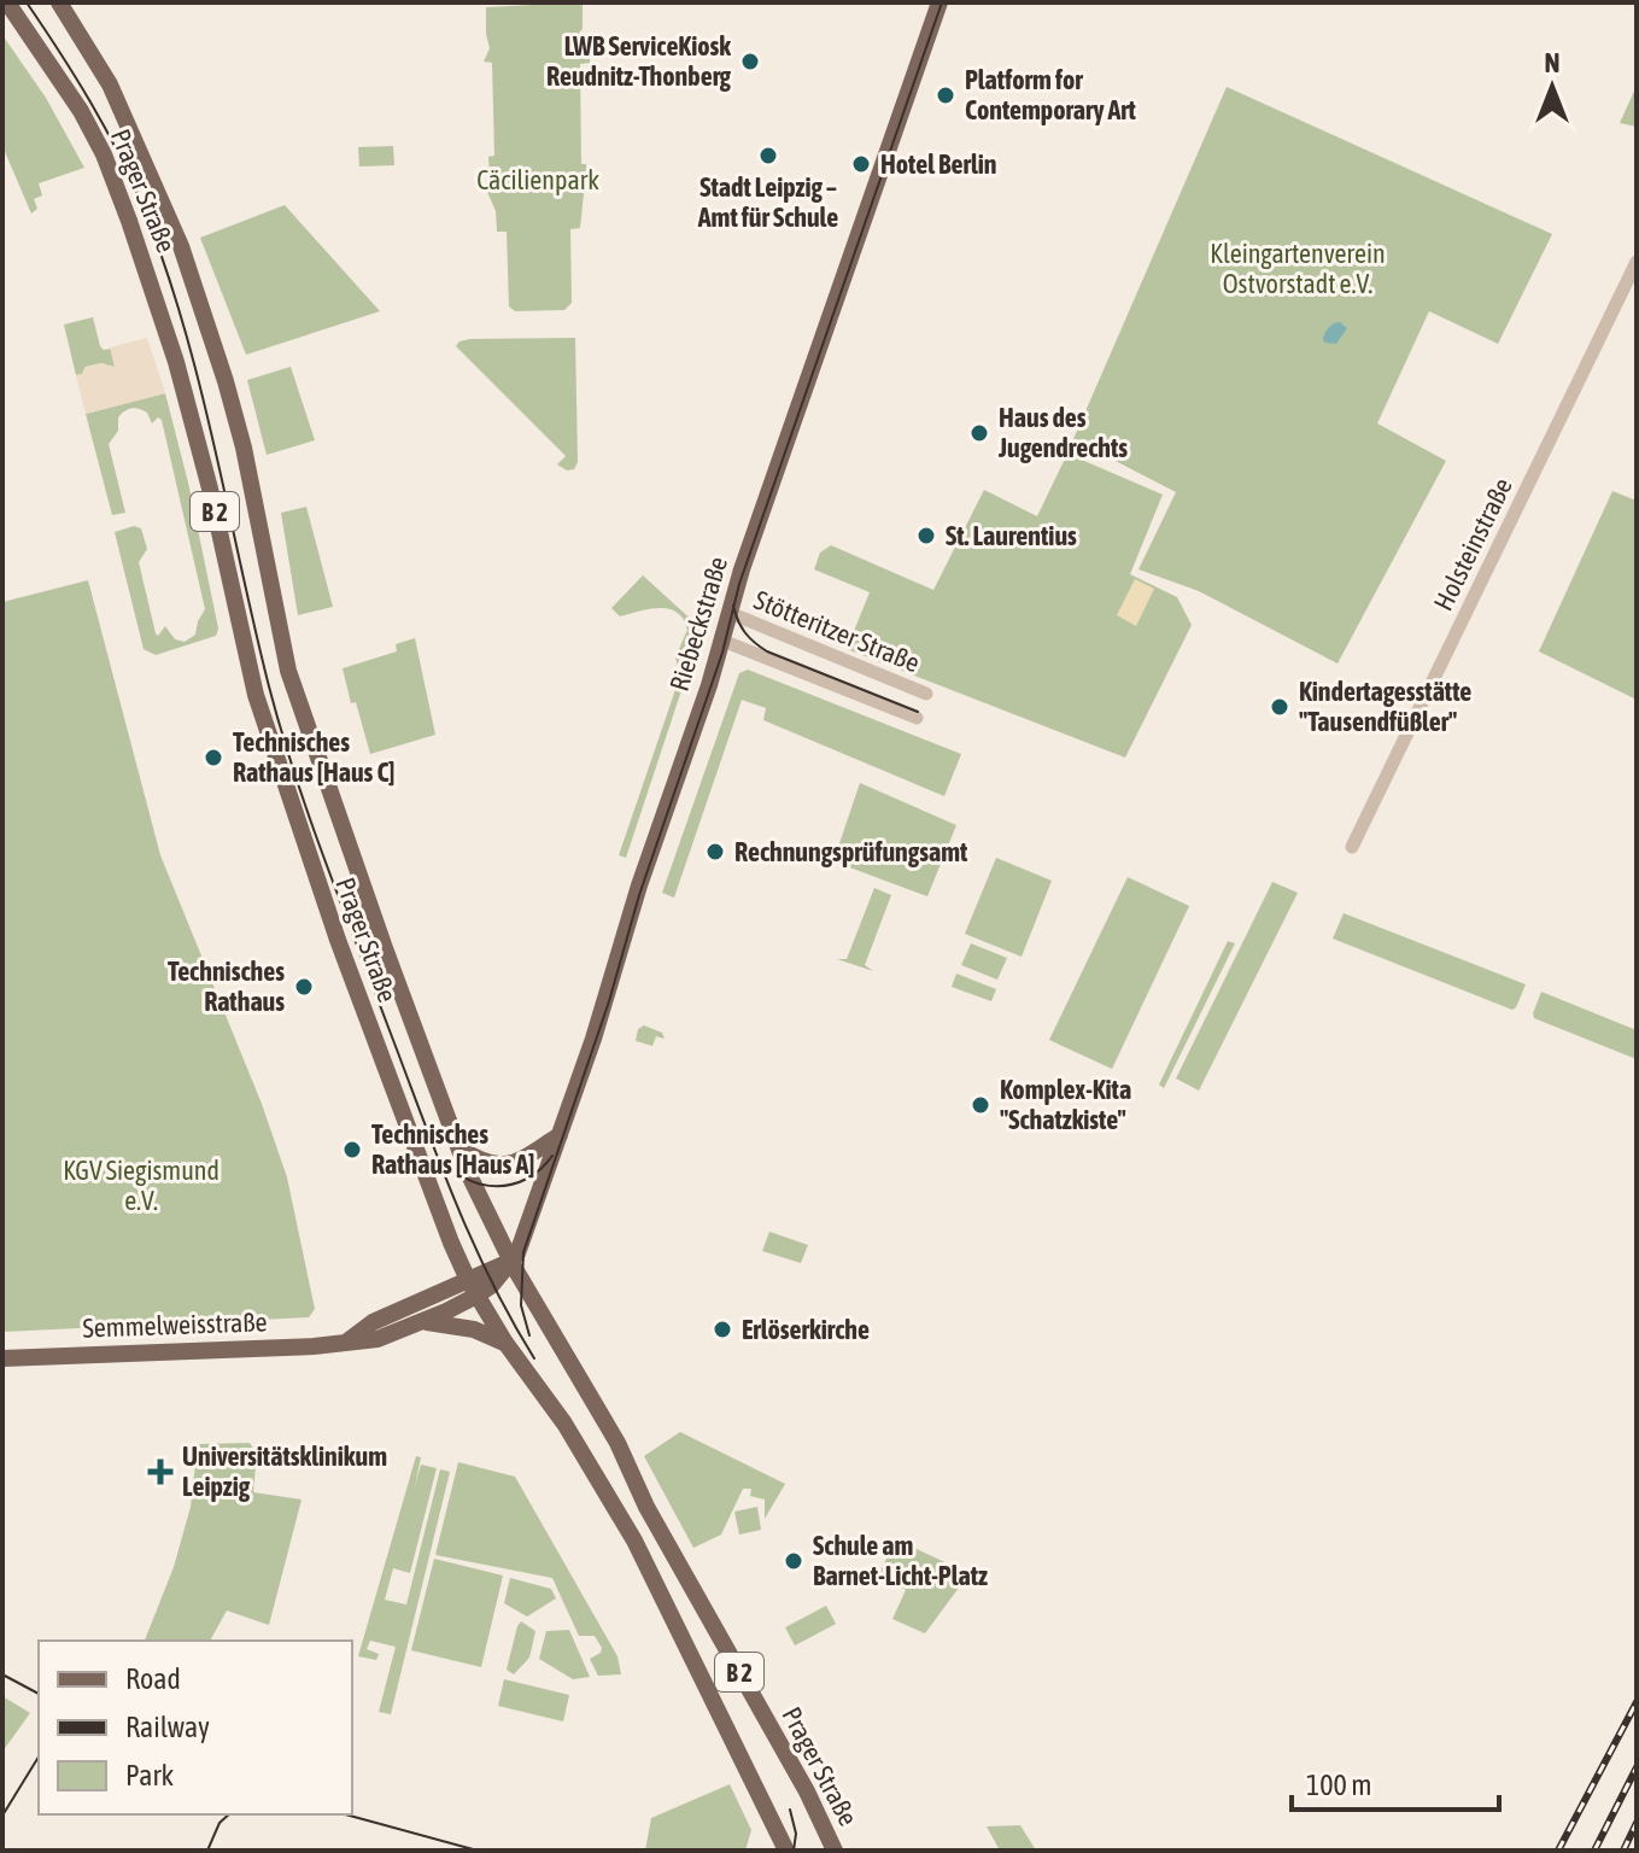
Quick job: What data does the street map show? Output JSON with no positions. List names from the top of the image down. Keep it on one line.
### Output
{"streets":{"main road":["Prager Straße","B 2","Riebeckstraße","Semmelweisstraße"],"street":["Holsteinstraße","Stötteritzer Straße"]},"crossings":[["Prager Straße","Riebeckstraße"],["Prager Straße","Semmelweisstraße"],["Riebeckstraße","Stötteritzer Straße"],["Riebeckstraße","Semmelweisstraße"]],"parks":["Cäcilienpark","Kleingartenverein Ostvorstadt e.V.","KGV Siegismund e.V."],"places":{"other":["LWB ServiceKiosk Reudnitz-Thonberg","Platform for Contemporary Art","Stadt Leipzig – Amt für Schule","Hotel Berlin","Haus des Jugendrechts","St. Laurentius","Kindertagesstätte \"Tausendfüßler\"","Technisches Rathaus [Haus C]","Rechnungsprüfungsamt","Technisches Rathaus","Komplex-Kita \"Schatzkiste\"","Technisches Rathaus [Haus A]","Erlöserkirche","Schule am Barnet-Licht-Platz"],"health":["Universitätsklinikum Leipzig"]},"legend":["Road","Railway","Park"],"scale_bar":"100 m","north":"top"}
